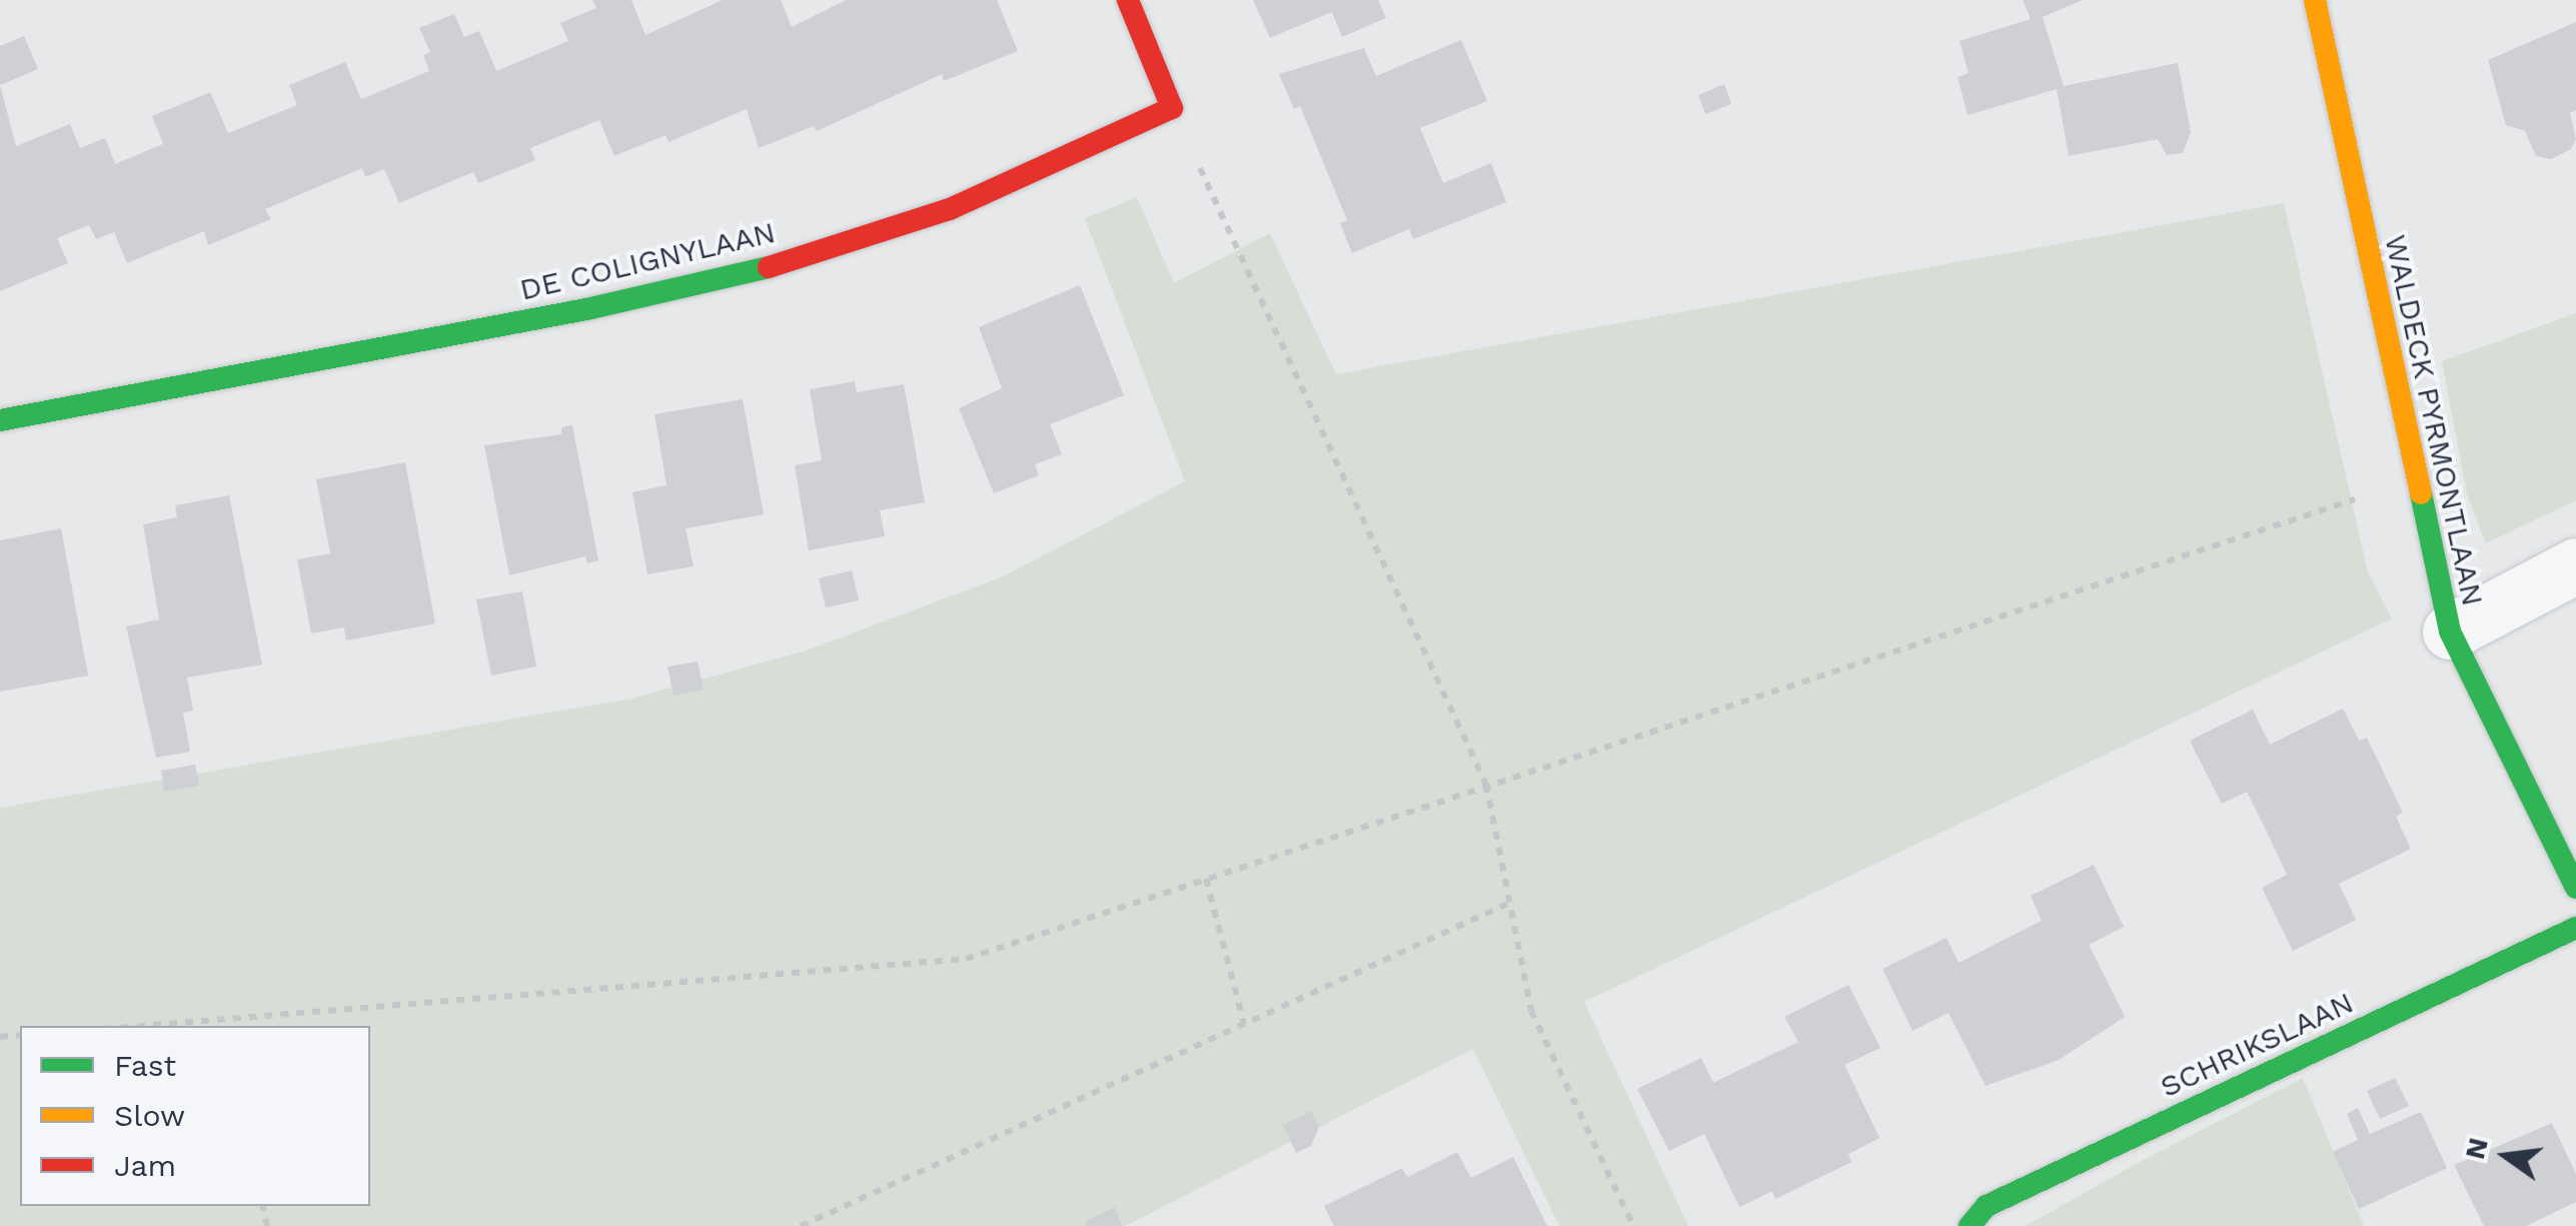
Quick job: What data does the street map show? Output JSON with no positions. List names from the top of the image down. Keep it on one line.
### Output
{"streets":{"street":["DE COLIGNYLAAN","WALDECK PYRMONTLAAN","SCHRIKSLAAN"]},"legend":["Fast","Slow","Jam"],"north":"left"}
